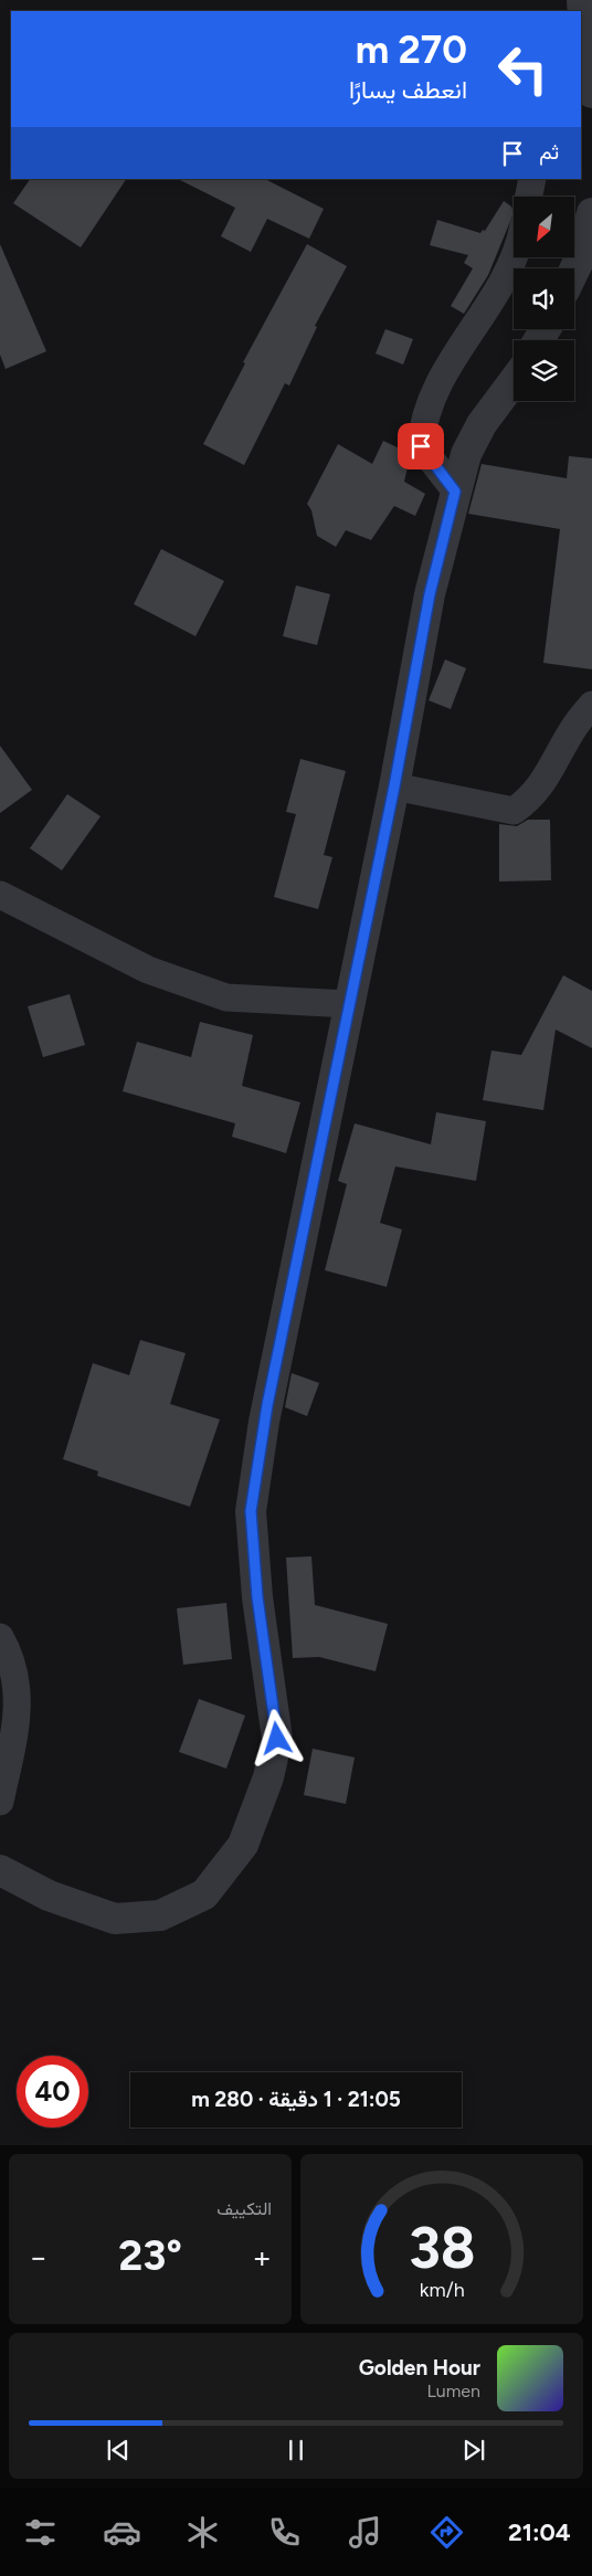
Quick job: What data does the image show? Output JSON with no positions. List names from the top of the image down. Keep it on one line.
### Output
{"north":"bottom left","page":{"turn":["270 m","انعطف يسارًا"],"then":"ثم","limit":"40","trip":"21:05 · 1 دقيقة · 280 m","tile":"التكييف","heat":["−","23°","+"],"song":["Golden Hour","Lumen"],"tabs":"21:04","gauge":["38","km/h"]}}
